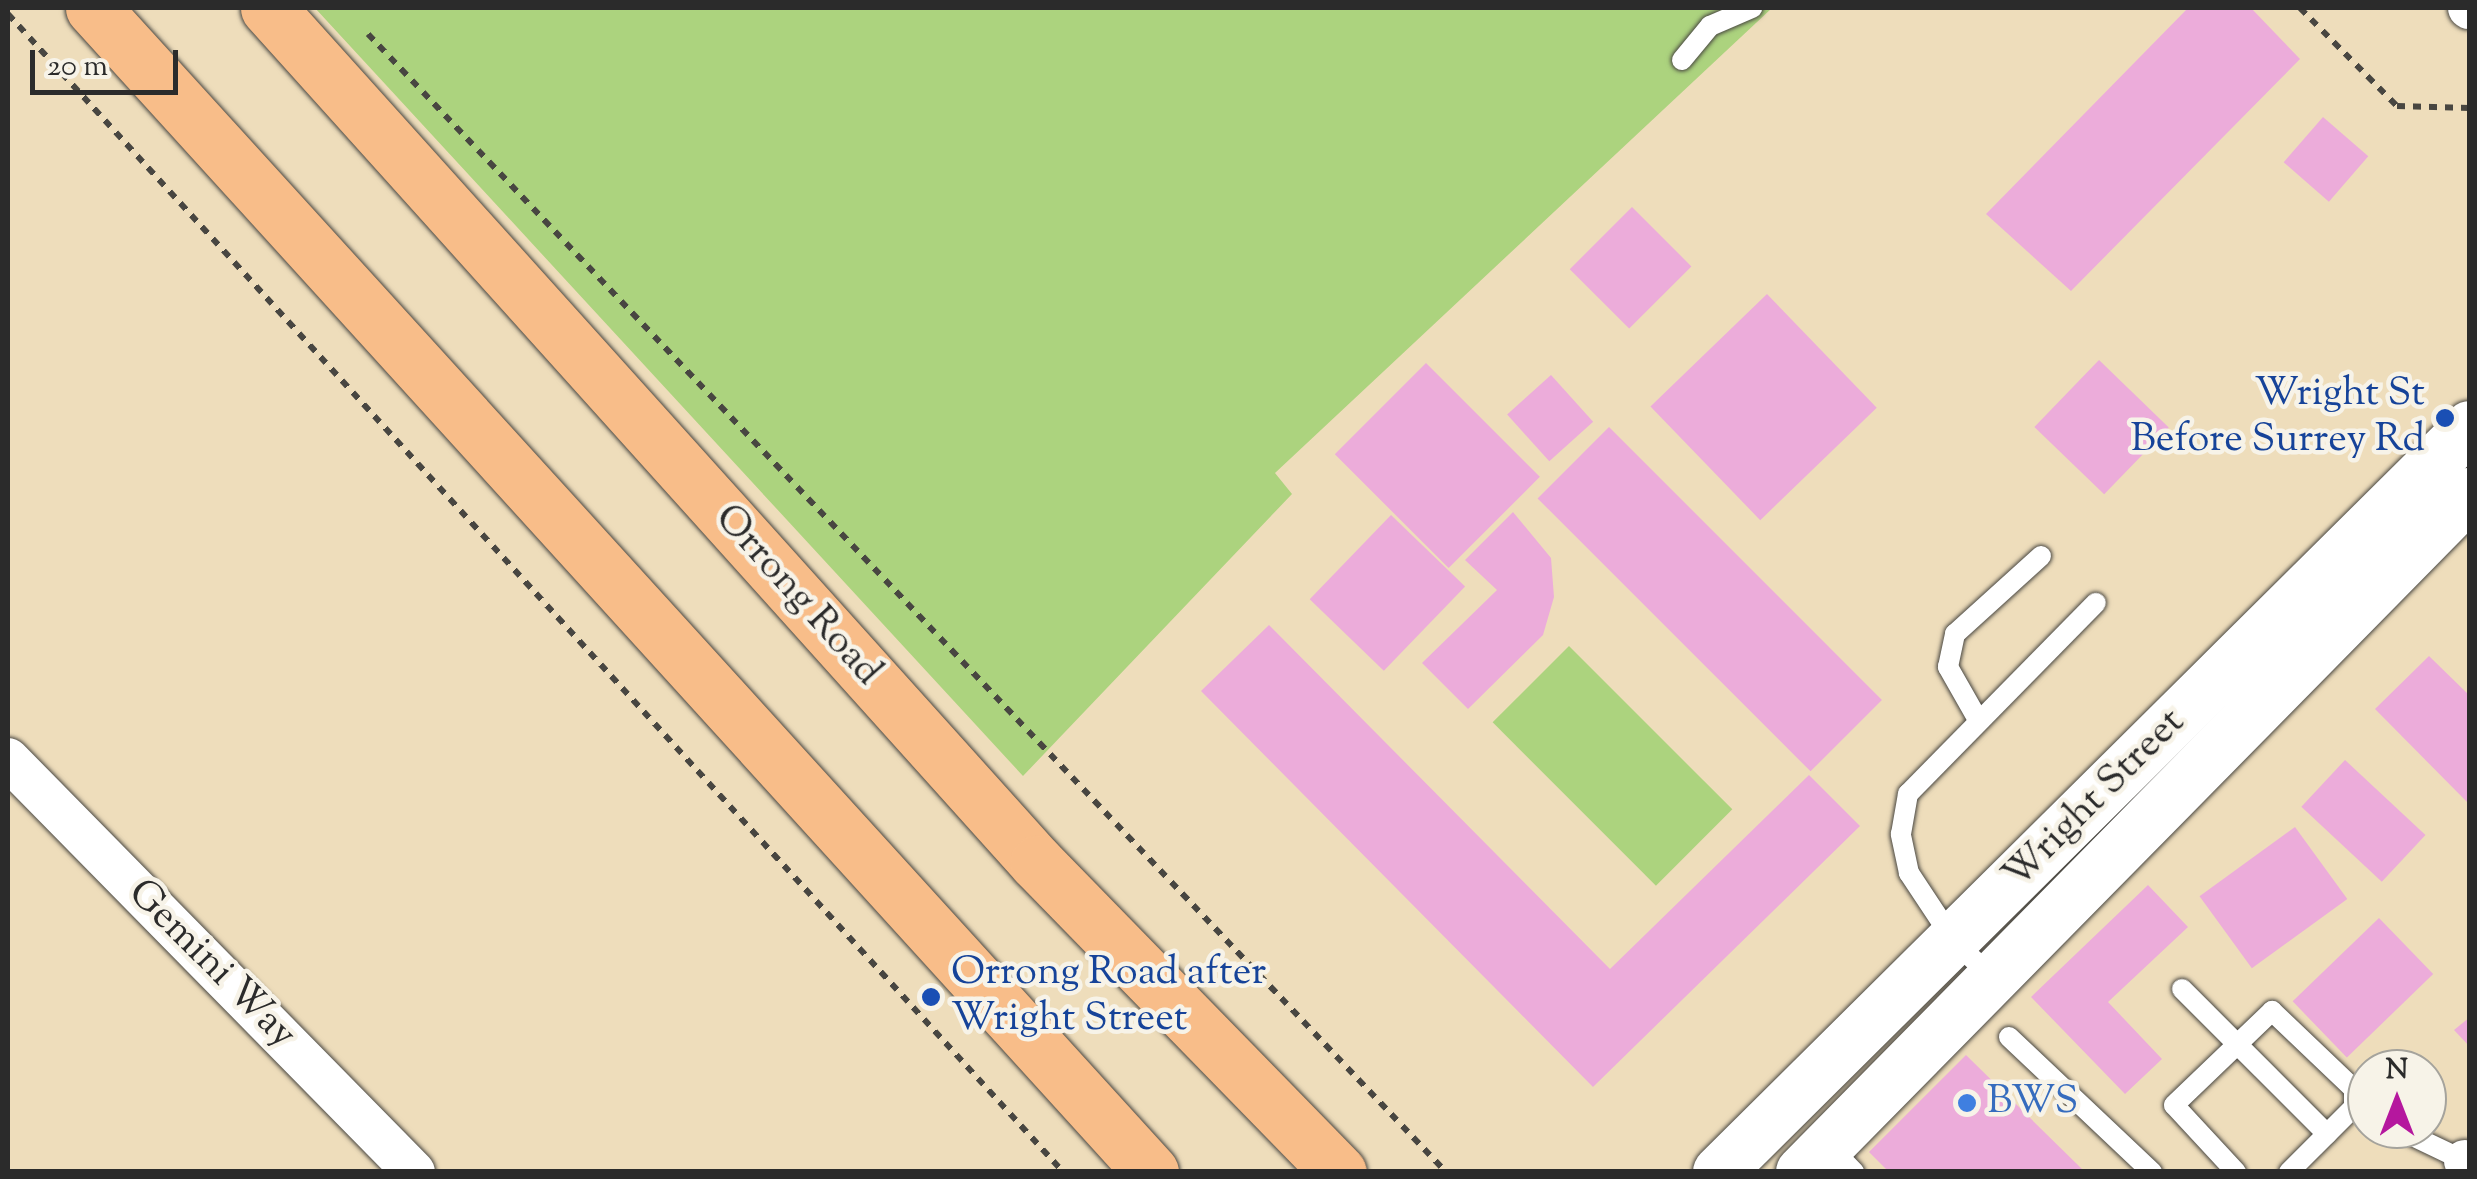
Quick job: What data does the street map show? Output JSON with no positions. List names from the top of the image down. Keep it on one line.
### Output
{"streets":{"highway":["Orrong Road"],"street":["Wright Street","Gemini Way"]},"places":["Wright St Before Surrey Rd","Orrong Road after Wright Street","BWS"],"scale_bar":"20 m","north":"top"}
